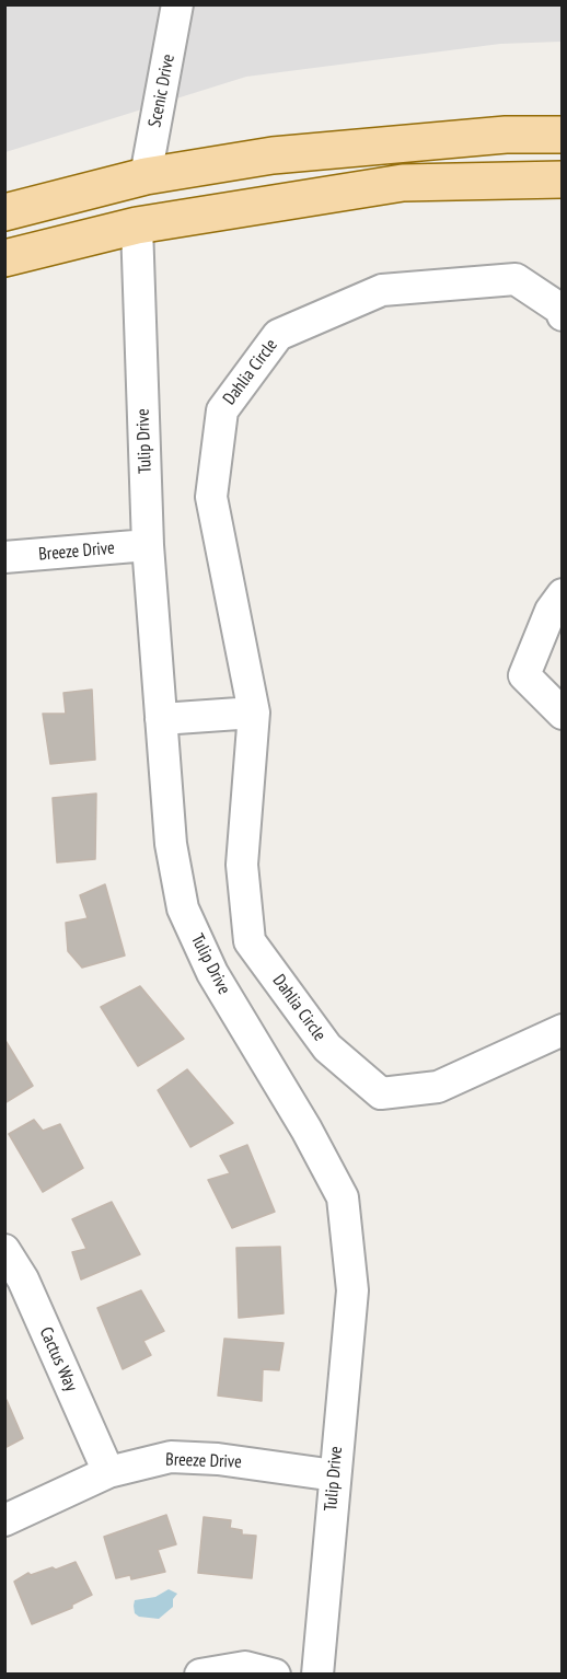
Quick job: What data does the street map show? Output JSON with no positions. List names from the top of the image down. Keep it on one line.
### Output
{"streets":{"street":["Scenic Drive","Dahlia Circle","Tulip Drive","Breeze Drive","Cactus Way"]},"crossings":[["Tulip Drive","Breeze Drive"],["Breeze Drive","Cactus Way"]]}
